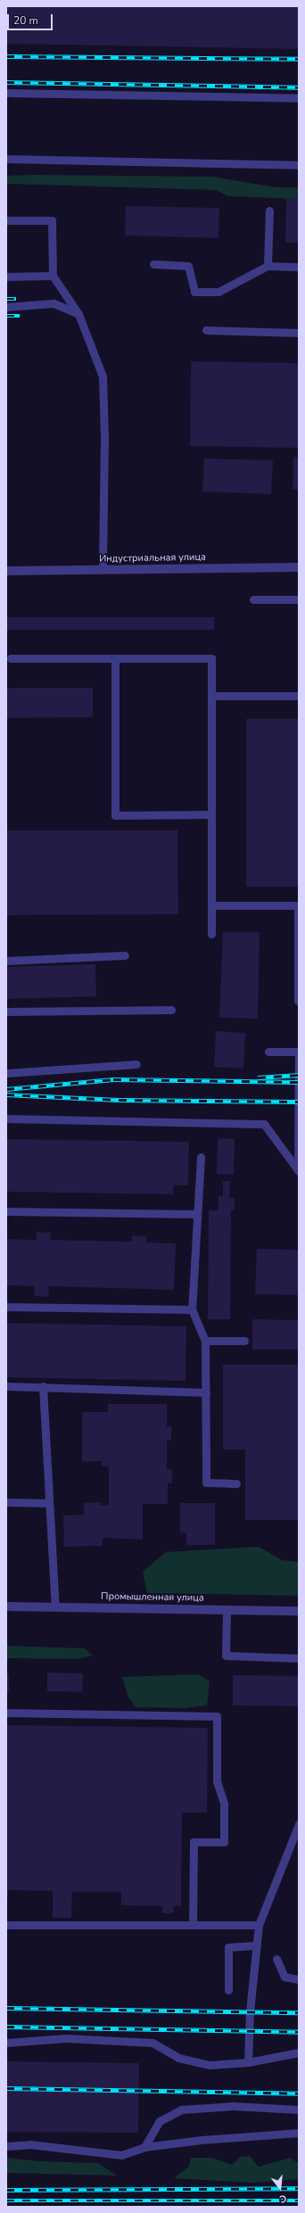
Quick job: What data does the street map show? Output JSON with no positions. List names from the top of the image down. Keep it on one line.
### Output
{"streets":{"street":["Индустриальная улица","Промышленная улица"]},"scale_bar":"20 m","north":"bottom"}
